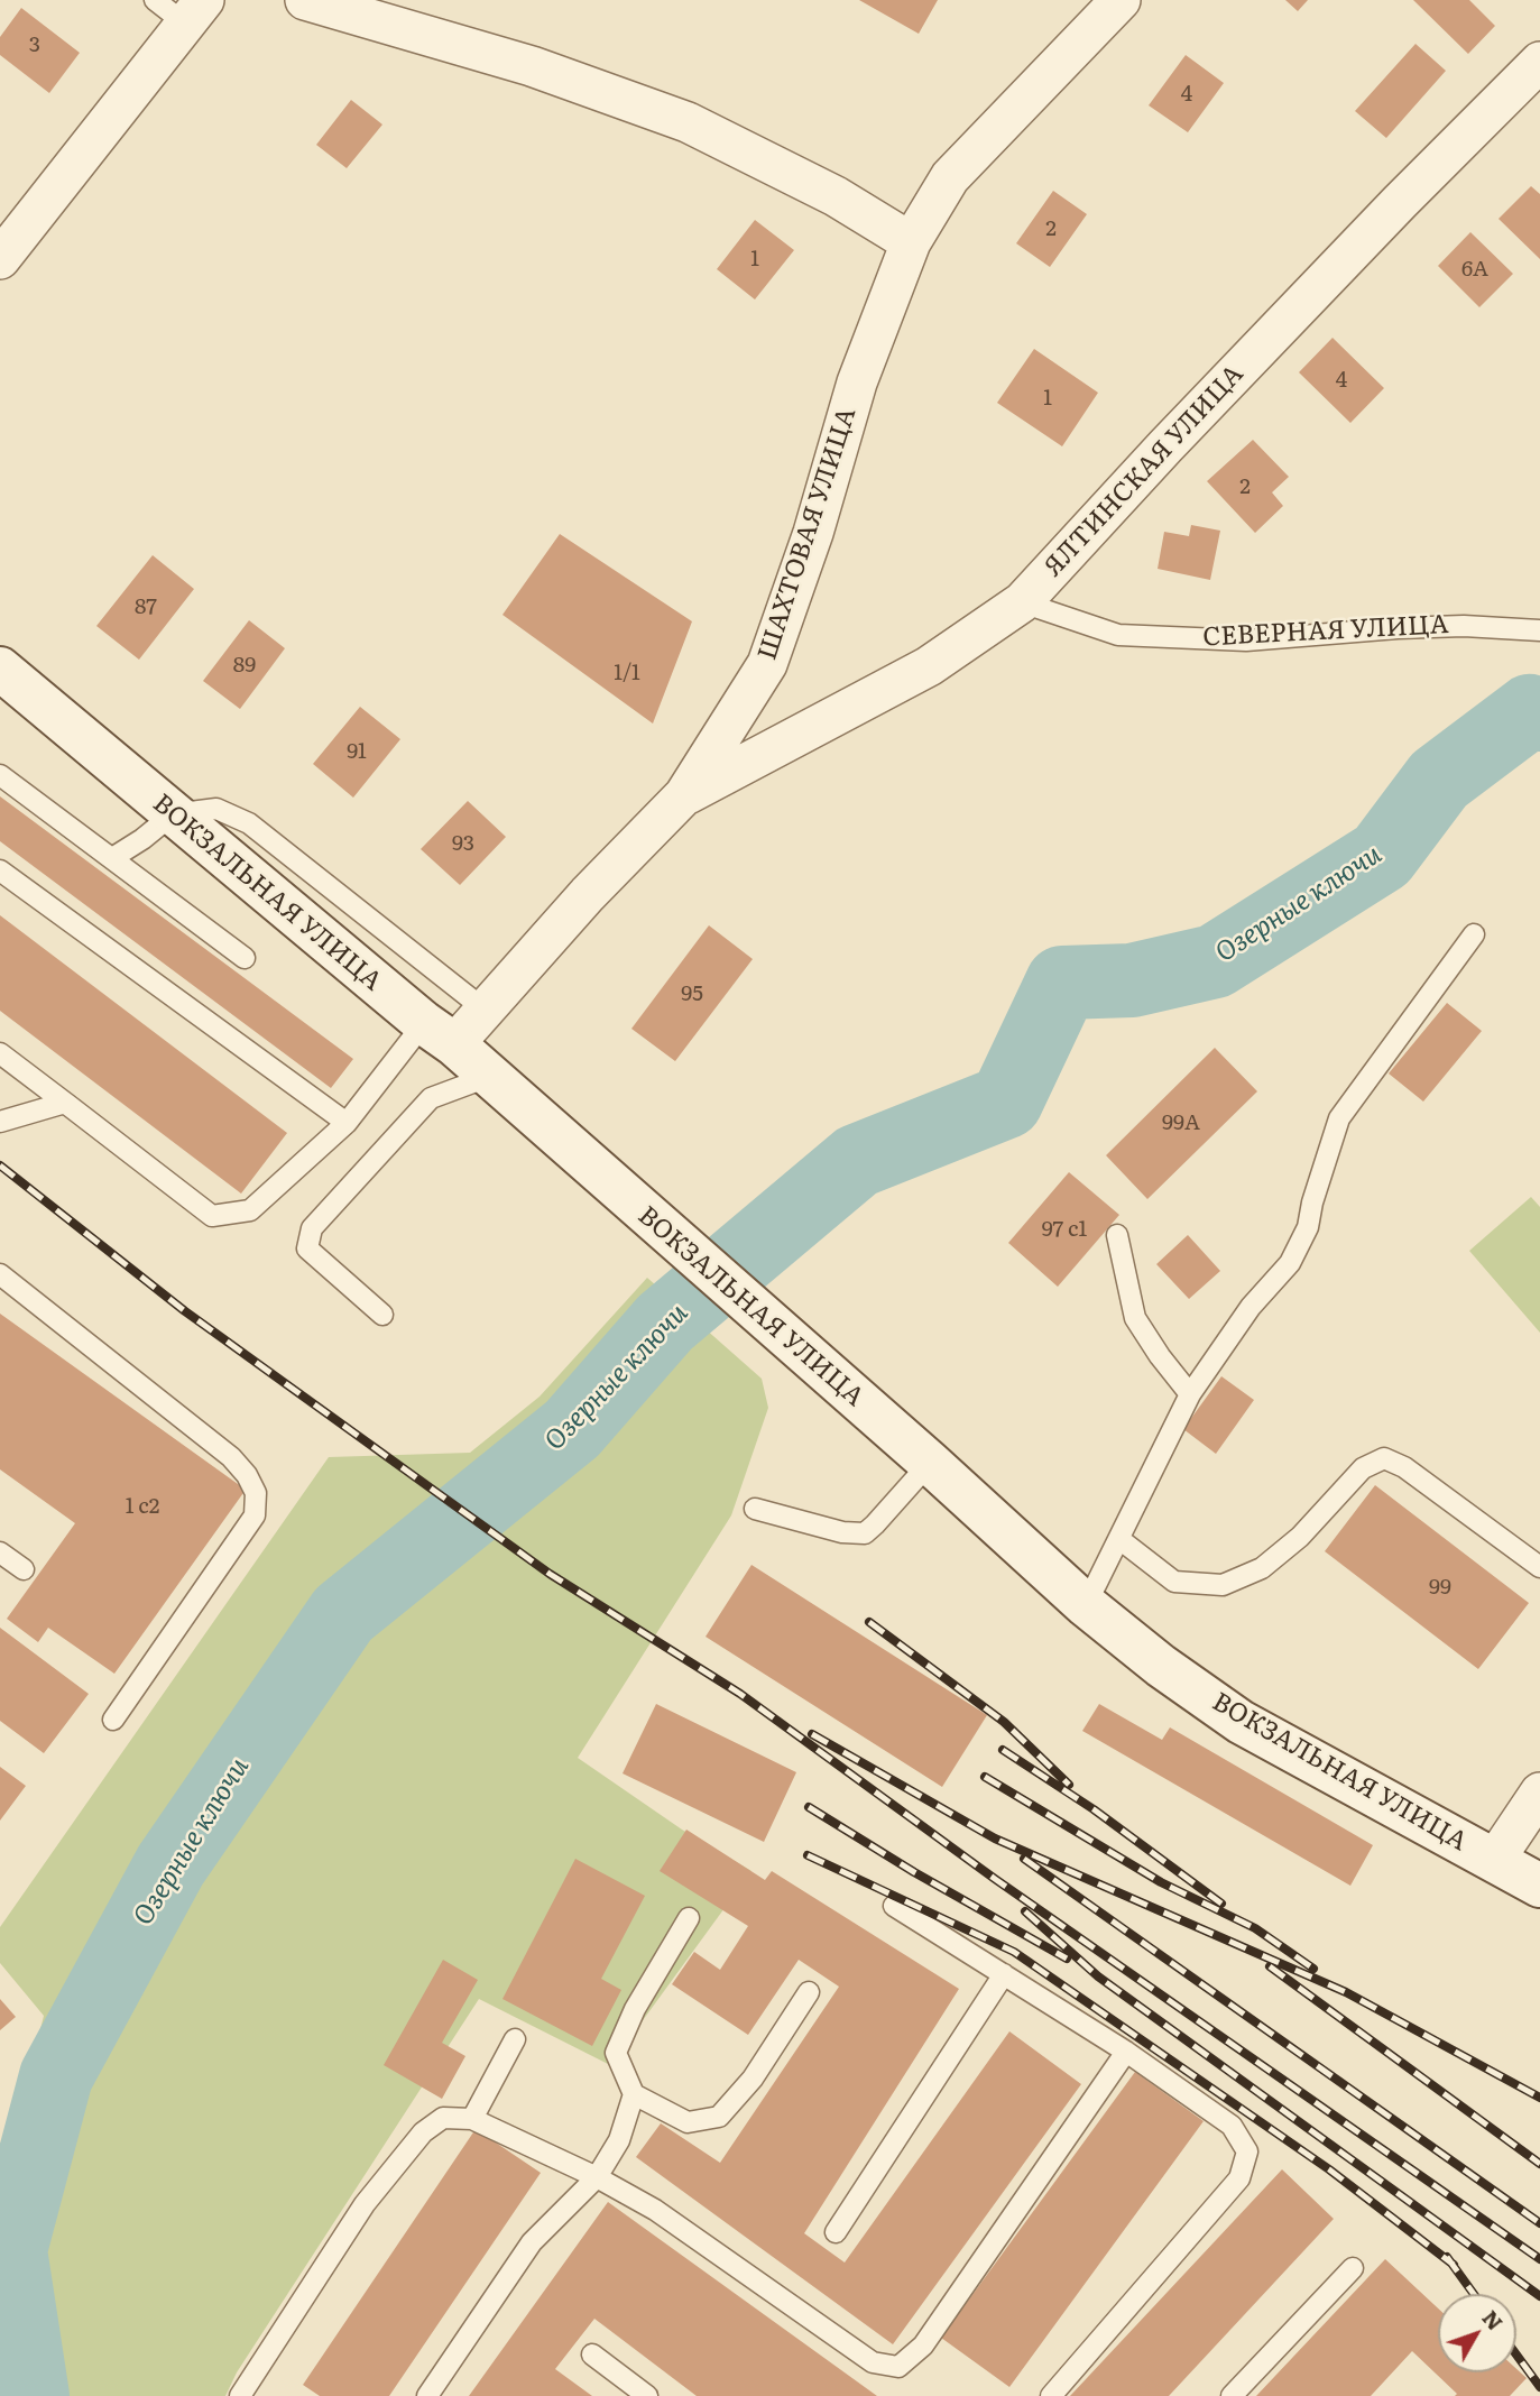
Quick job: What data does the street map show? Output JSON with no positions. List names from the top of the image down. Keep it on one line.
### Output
{"streets":{"main road":["ВОКЗАЛЬНАЯ УЛИЦА"],"street":["ЯЛТИНСКАЯ УЛИЦА","ШАХТОВАЯ УЛИЦА"],"lane":["СЕВЕРНАЯ УЛИЦА"]},"crossings":[["ЯЛТИНСКАЯ УЛИЦА","ШАХТОВАЯ УЛИЦА"],["ЯЛТИНСКАЯ УЛИЦА","СЕВЕРНАЯ УЛИЦА"],["ШАХТОВАЯ УЛИЦА","ВОКЗАЛЬНАЯ УЛИЦА"]],"water":["Озерные ключи"],"house_numbers":["3","4","2","1","6А","4","1","2","87","89","1/1","91","93","95","99А","97 с1","1 с2","99"],"north":"top right"}
